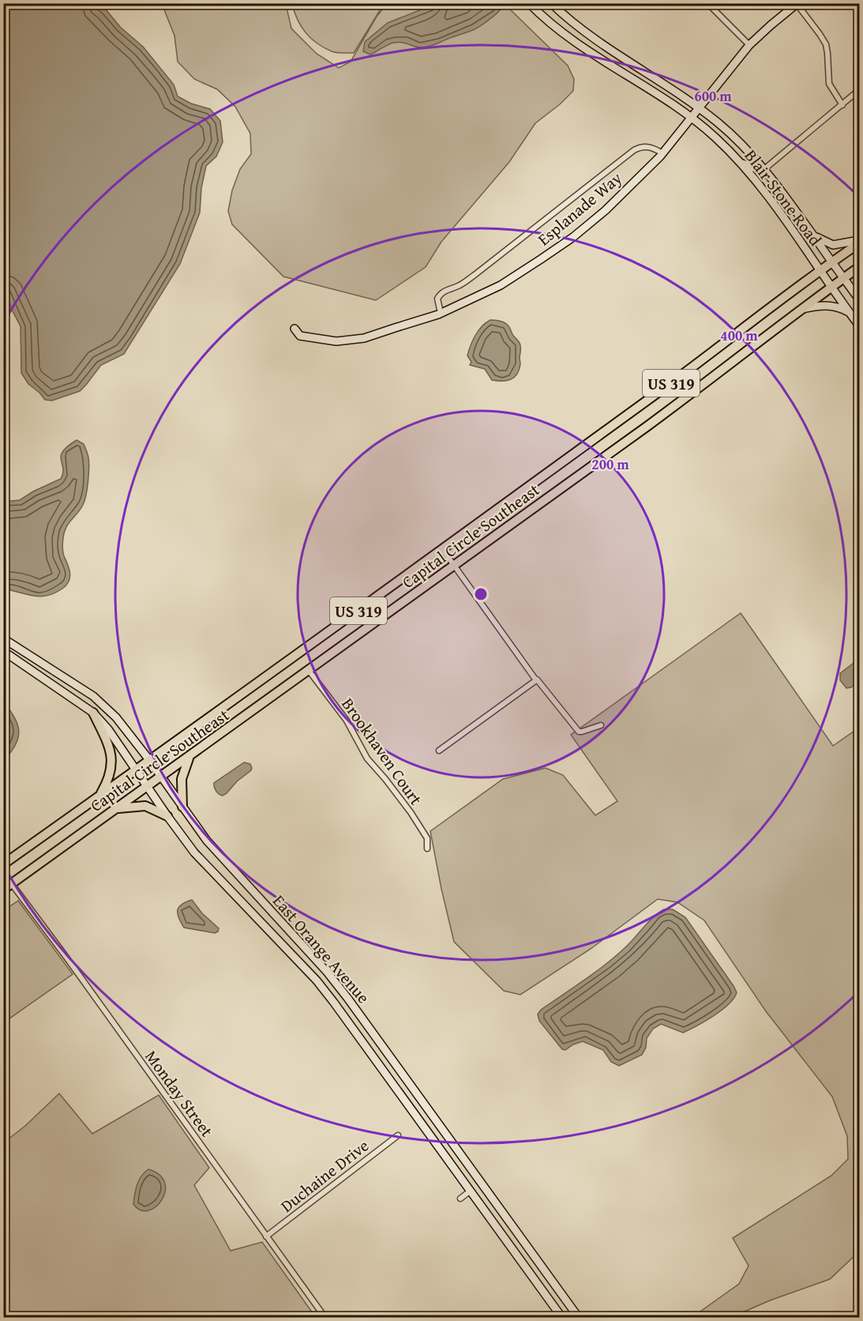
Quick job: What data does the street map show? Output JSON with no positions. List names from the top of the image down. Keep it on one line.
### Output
{"streets":{"main road":["US 319","Capital Circle Southeast"],"street":["Blair Stone Road","Esplanade Way","Brookhaven Court","East Orange Avenue","Monday Street","Duchaine Drive"]},"crossings":[["Blair Stone Road","Esplanade Way"],["Blair Stone Road","Capital Circle Southeast"],["Capital Circle Southeast","Brookhaven Court"],["Capital Circle Southeast","East Orange Avenue"],["Capital Circle Southeast","Monday Street"],["Monday Street","Duchaine Drive"]],"rings":["600 m","400 m","200 m"]}
